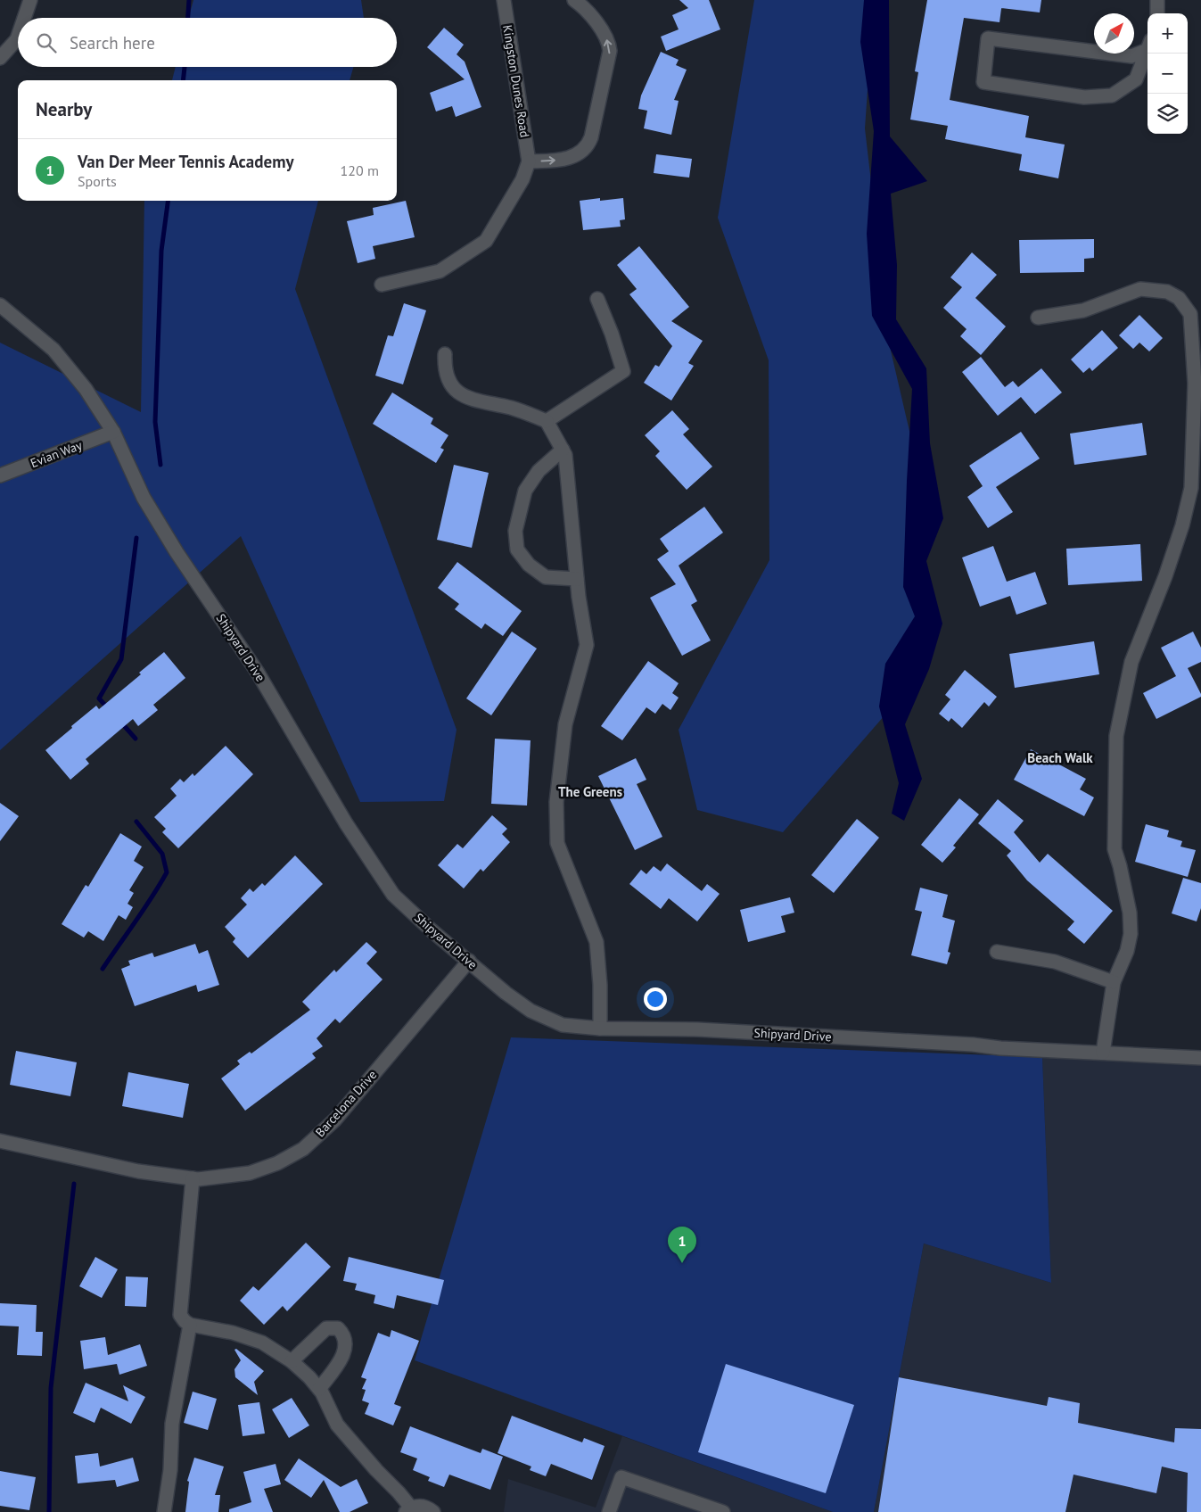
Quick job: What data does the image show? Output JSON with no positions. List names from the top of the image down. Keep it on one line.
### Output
{"streets":{"street":["Kingston Dunes Road","Evian Way","Shipyard Drive","Barcelona Drive"]},"crossings":[["Evian Way","Shipyard Drive"],["Shipyard Drive","Barcelona Drive"]],"districts":["Beach Walk","The Greens"],"north":"top right","page":{"map_buttons":["+","−"],"search":"Search here","heading":"Nearby","list":[{"mark":"1","name":"Van Der Meer Tennis Academy","note":"Sports","value":"120 m"}],"pins":"1"}}
